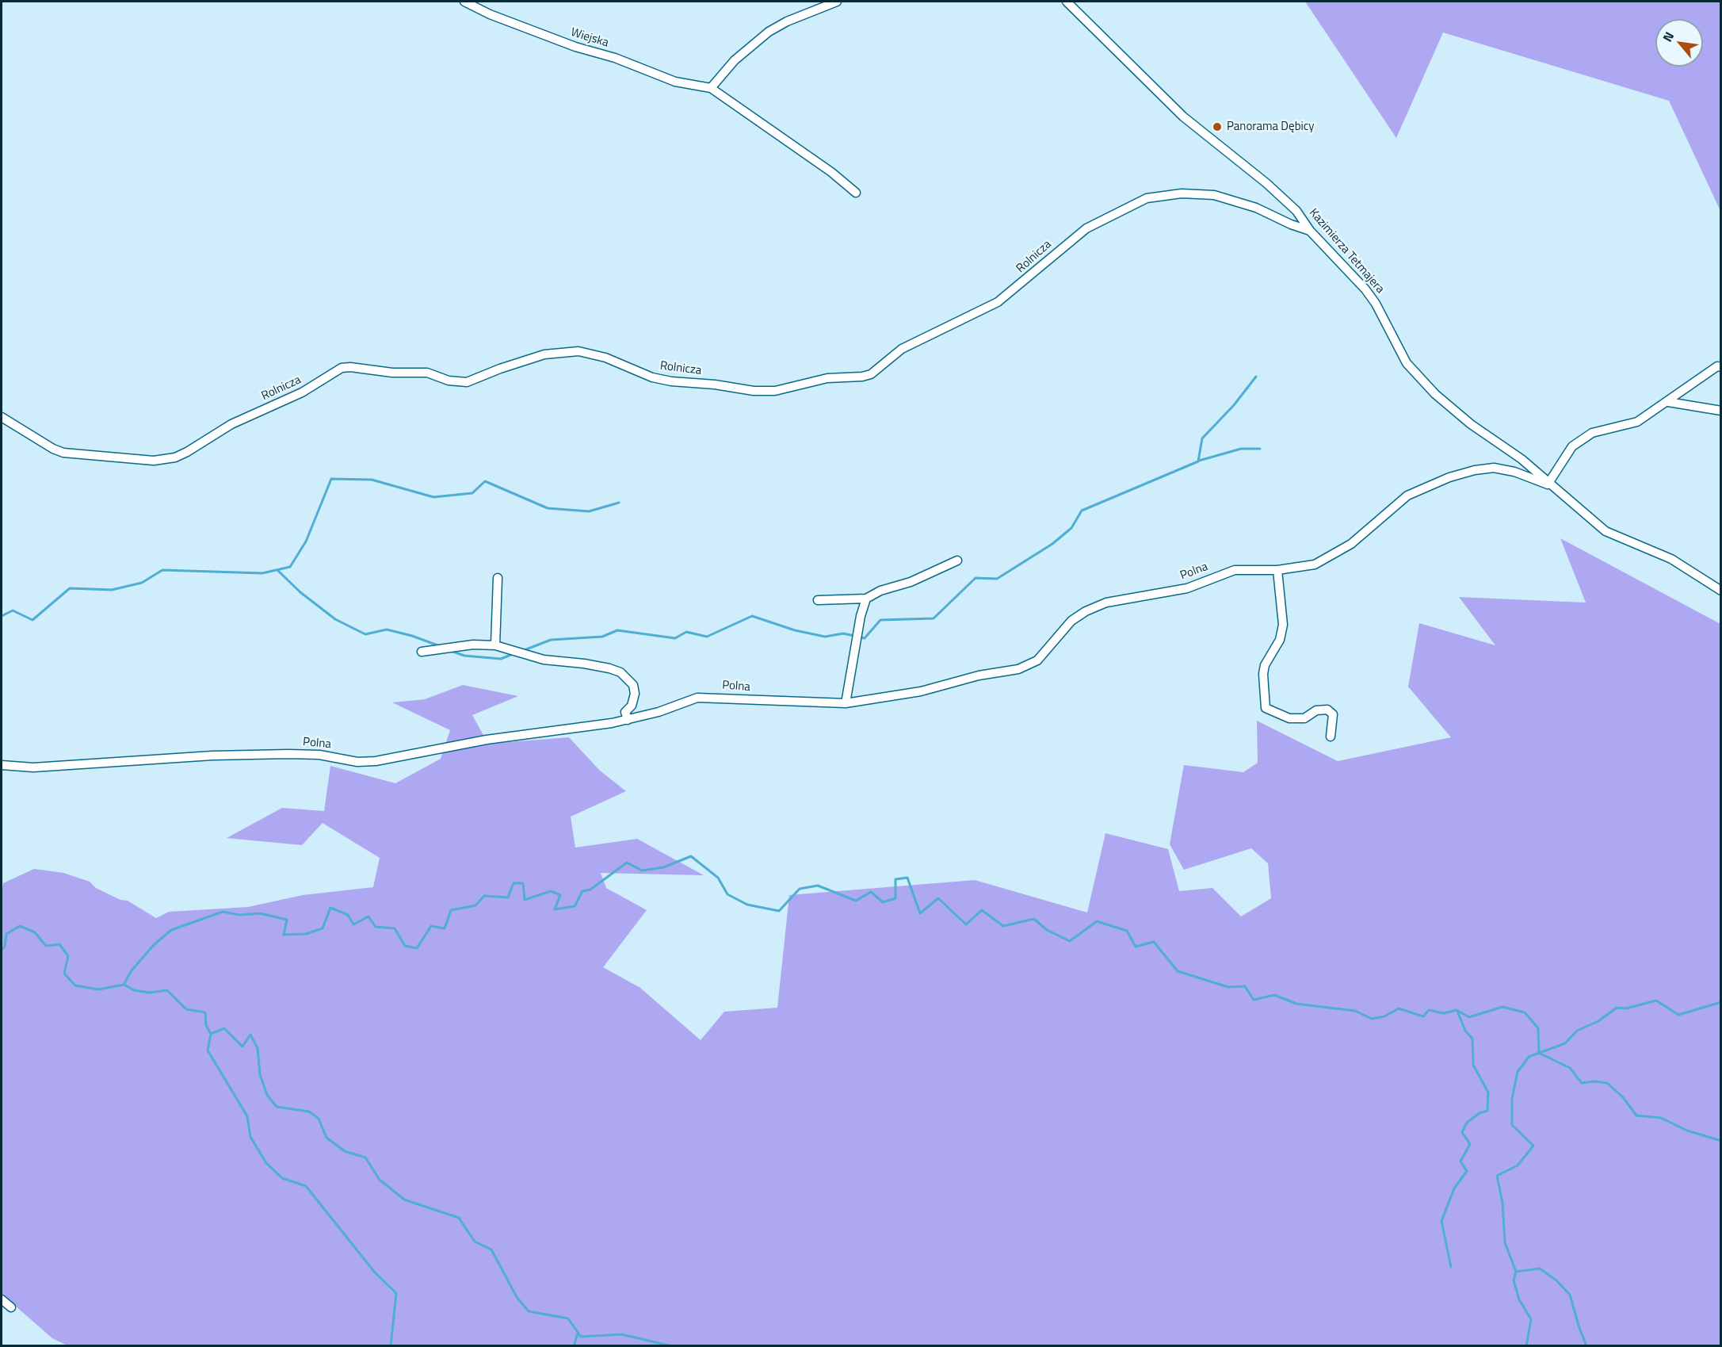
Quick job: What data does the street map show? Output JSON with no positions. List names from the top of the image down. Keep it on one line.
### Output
{"streets":{"street":["Wiejska","Kazimierza Tetmajera","Rolnicza","Polna"]},"crossings":[["Kazimierza Tetmajera","Rolnicza"],["Kazimierza Tetmajera","Polna"]],"places":["Panorama Dębicy"],"north":"top left"}
